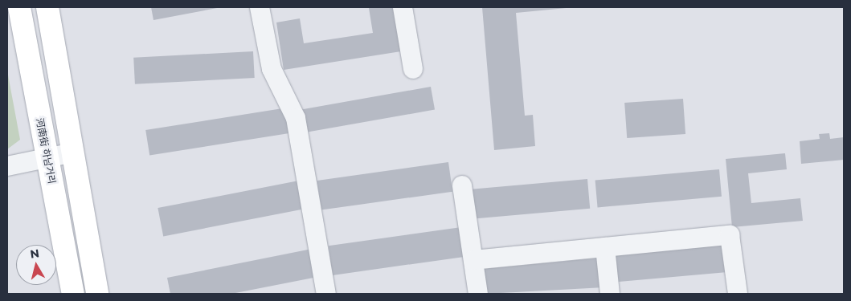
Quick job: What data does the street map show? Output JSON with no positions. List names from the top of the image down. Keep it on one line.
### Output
{"streets":{"main road":["河南街 하남거리"]},"north":"top"}
